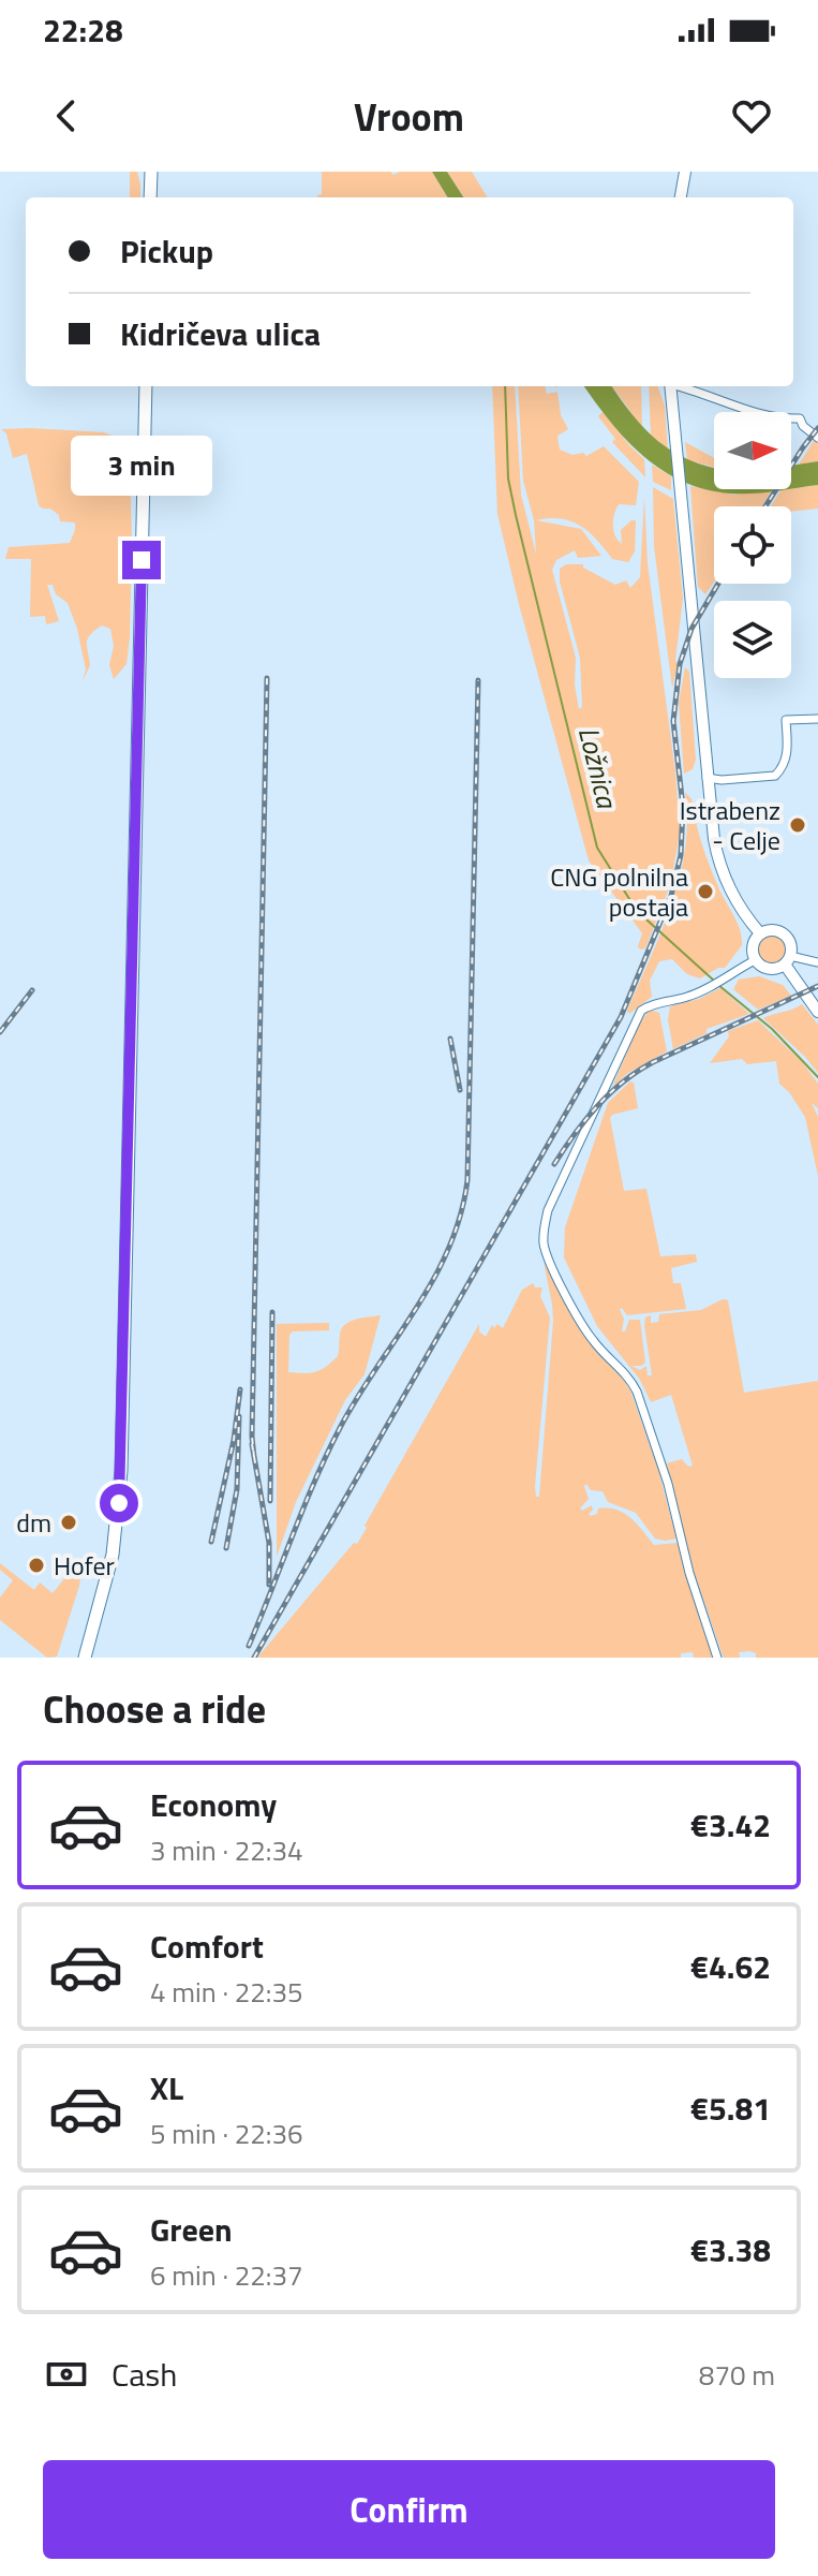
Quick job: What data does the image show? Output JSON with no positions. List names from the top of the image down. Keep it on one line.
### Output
{"water":["Ložnica"],"places":["Istrabenz - Celje","CNG polnilna postaja","dm","Hofer"],"north":"right","page":{"status":"22:28","header":"Vroom","banner":["Pickup","Kidričeva ulica"],"bubble":"3 min","heading":"Choose a ride","list":[{"name":"Economy","note":"3 min · 22:34","value":"€3.42"},{"name":"Comfort","note":"4 min · 22:35","value":"€4.62"},{"name":"XL","note":"5 min · 22:36","value":"€5.81"},{"name":"Green","note":"6 min · 22:37","value":"€3.38"}],"pay":["Cash","870 m"],"buttons":"Confirm"}}
